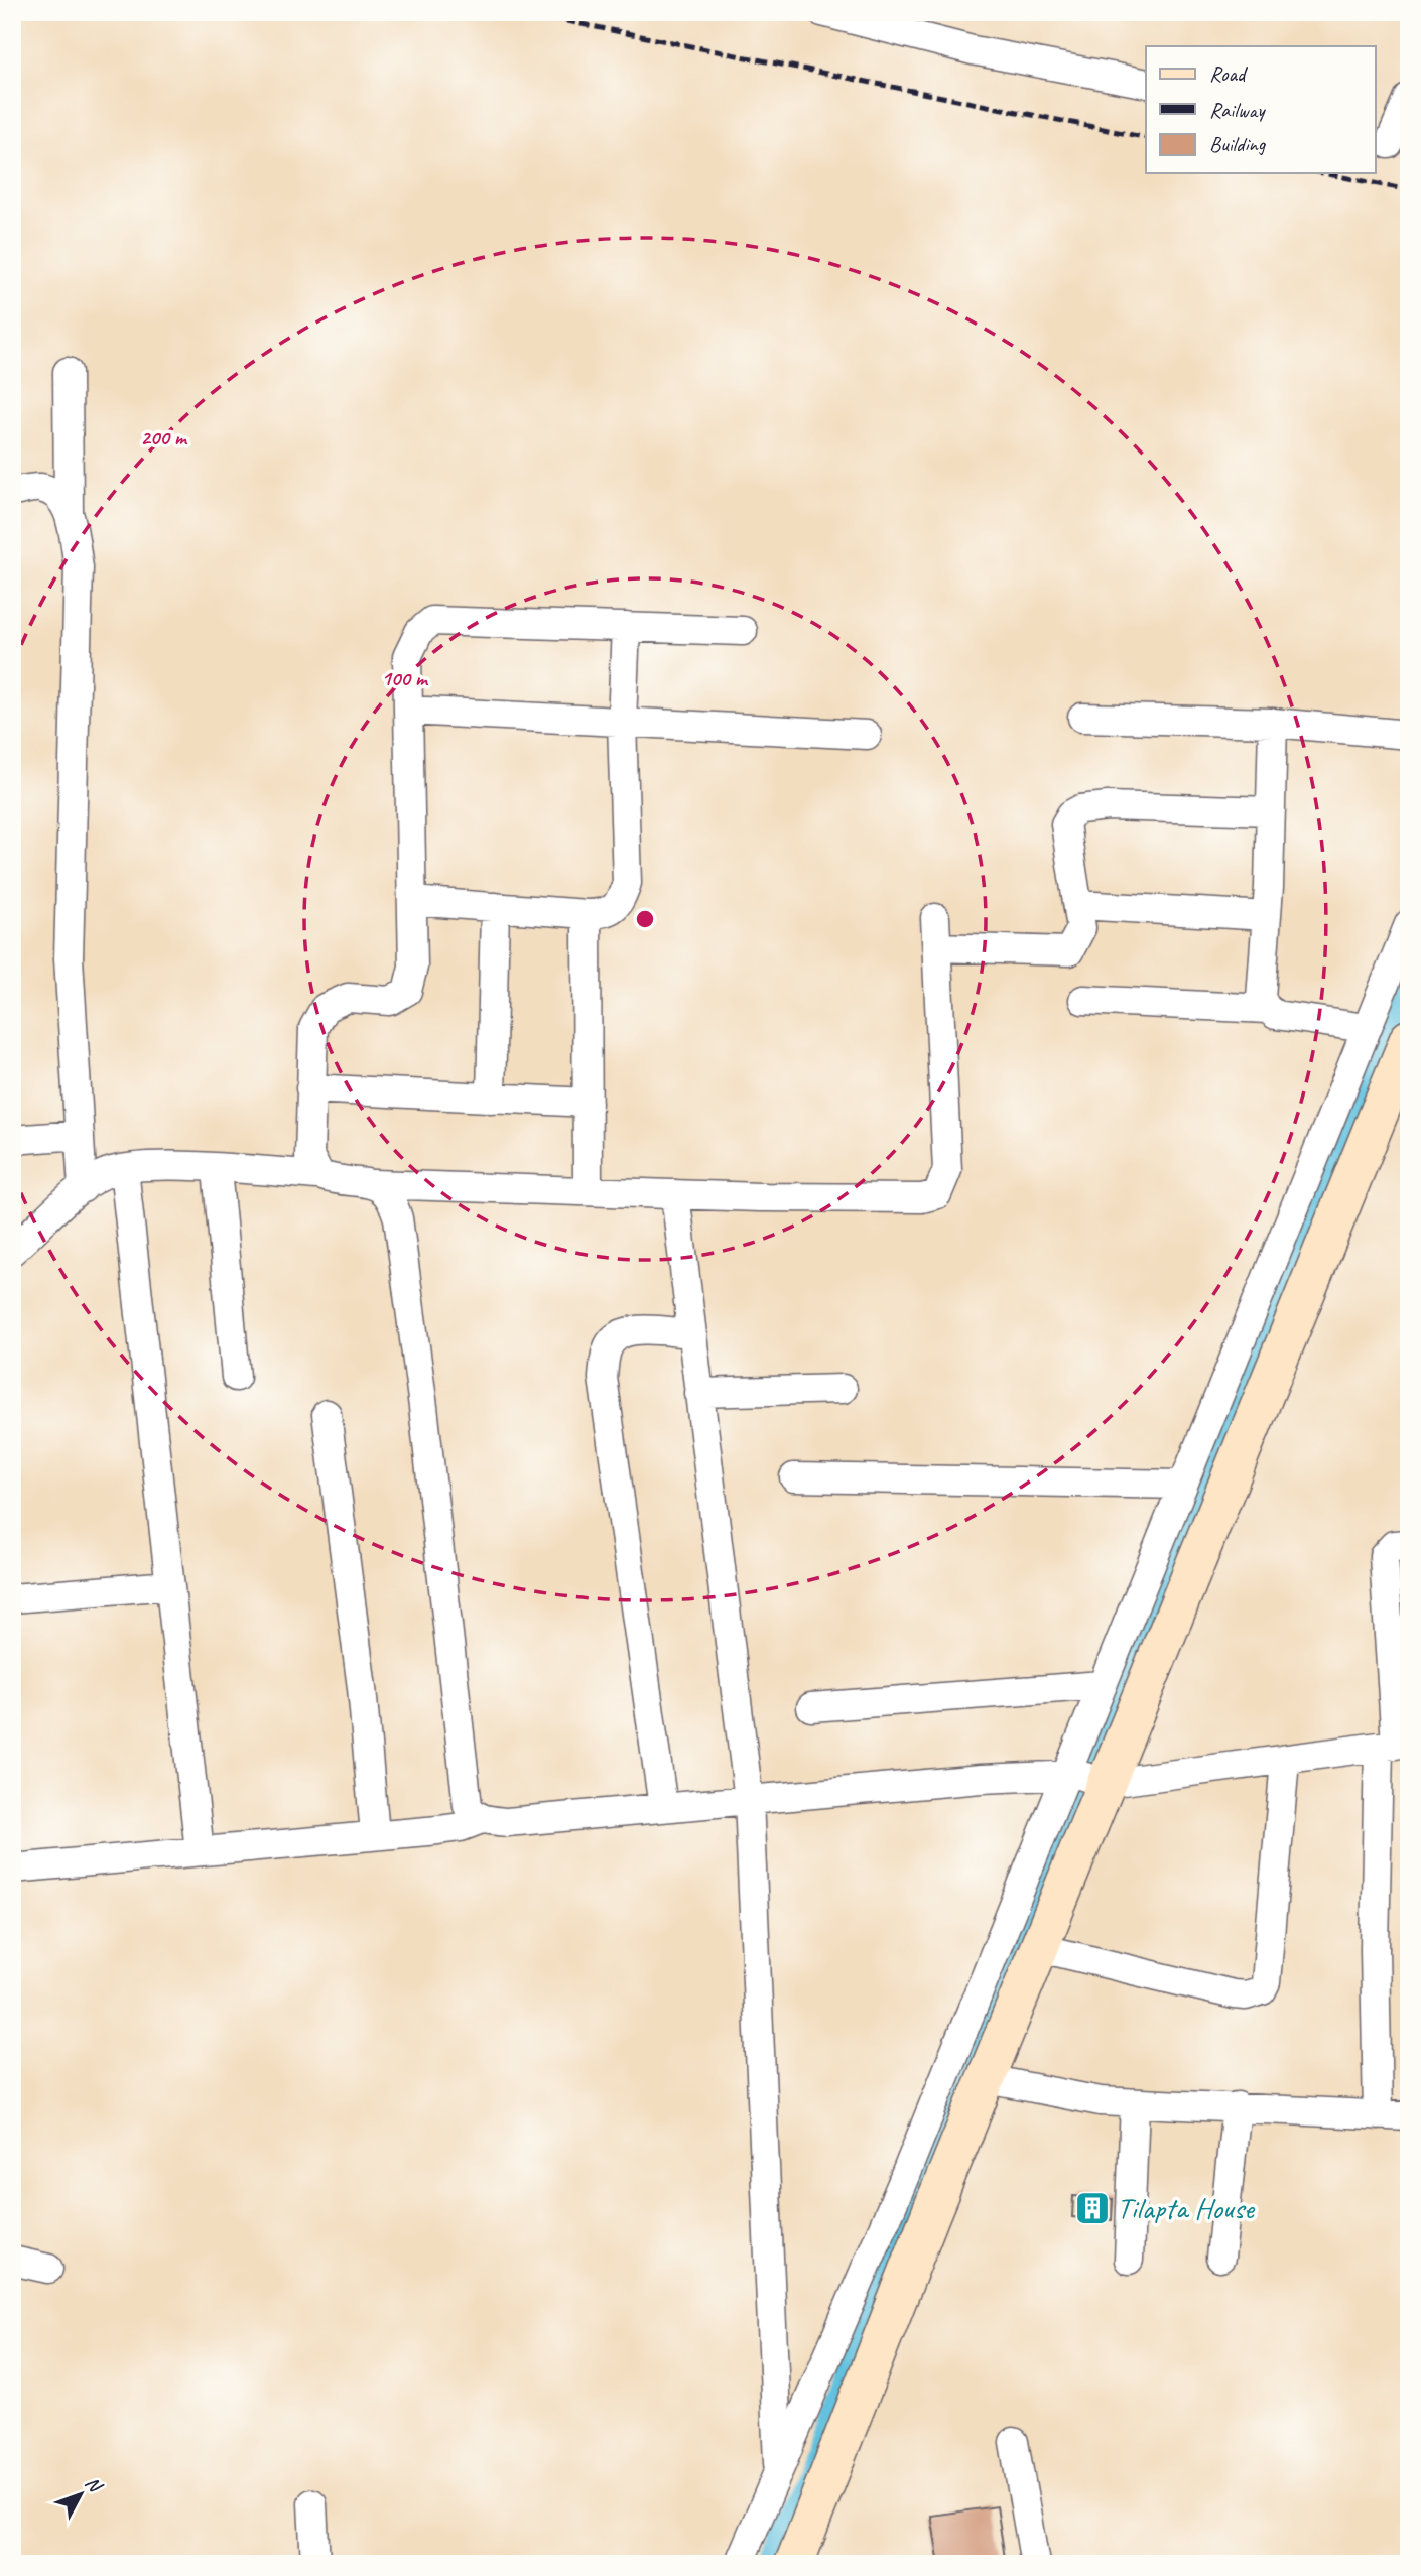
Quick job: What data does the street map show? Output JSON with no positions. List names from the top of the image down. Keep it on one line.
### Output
{"places":{"building":["Tilapta House"]},"legend":["Road","Railway","Building"],"north":"top right","rings":["200 m","100 m"]}
